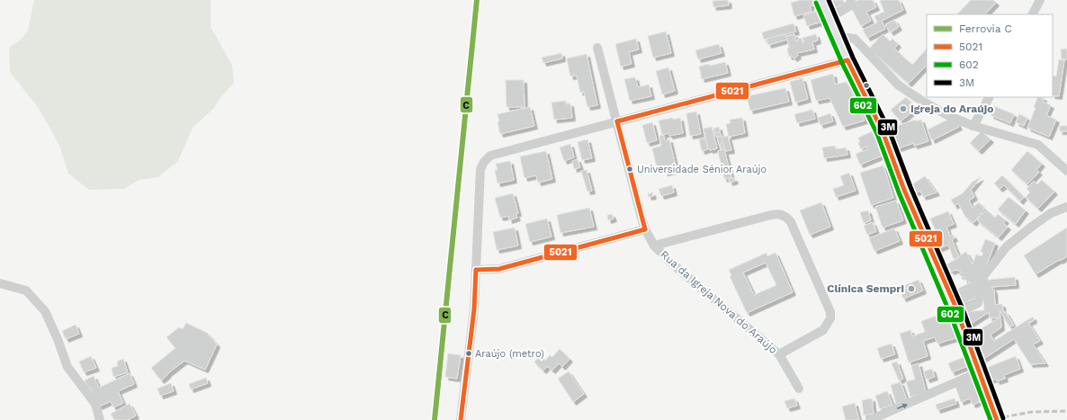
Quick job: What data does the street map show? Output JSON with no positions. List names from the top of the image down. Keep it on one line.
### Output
{"streets":{"street":["Rua da Igreja Nova do Araújo"]},"places":["Igreja do Araújo","Universidade Sénior Araújo","Clínica Sempri","Araújo (metro)"],"lines":["rail line C","transit line 3M","transit line 602","transit line 5021"],"legend":["Ferrovia C","5021","602","3M"]}
